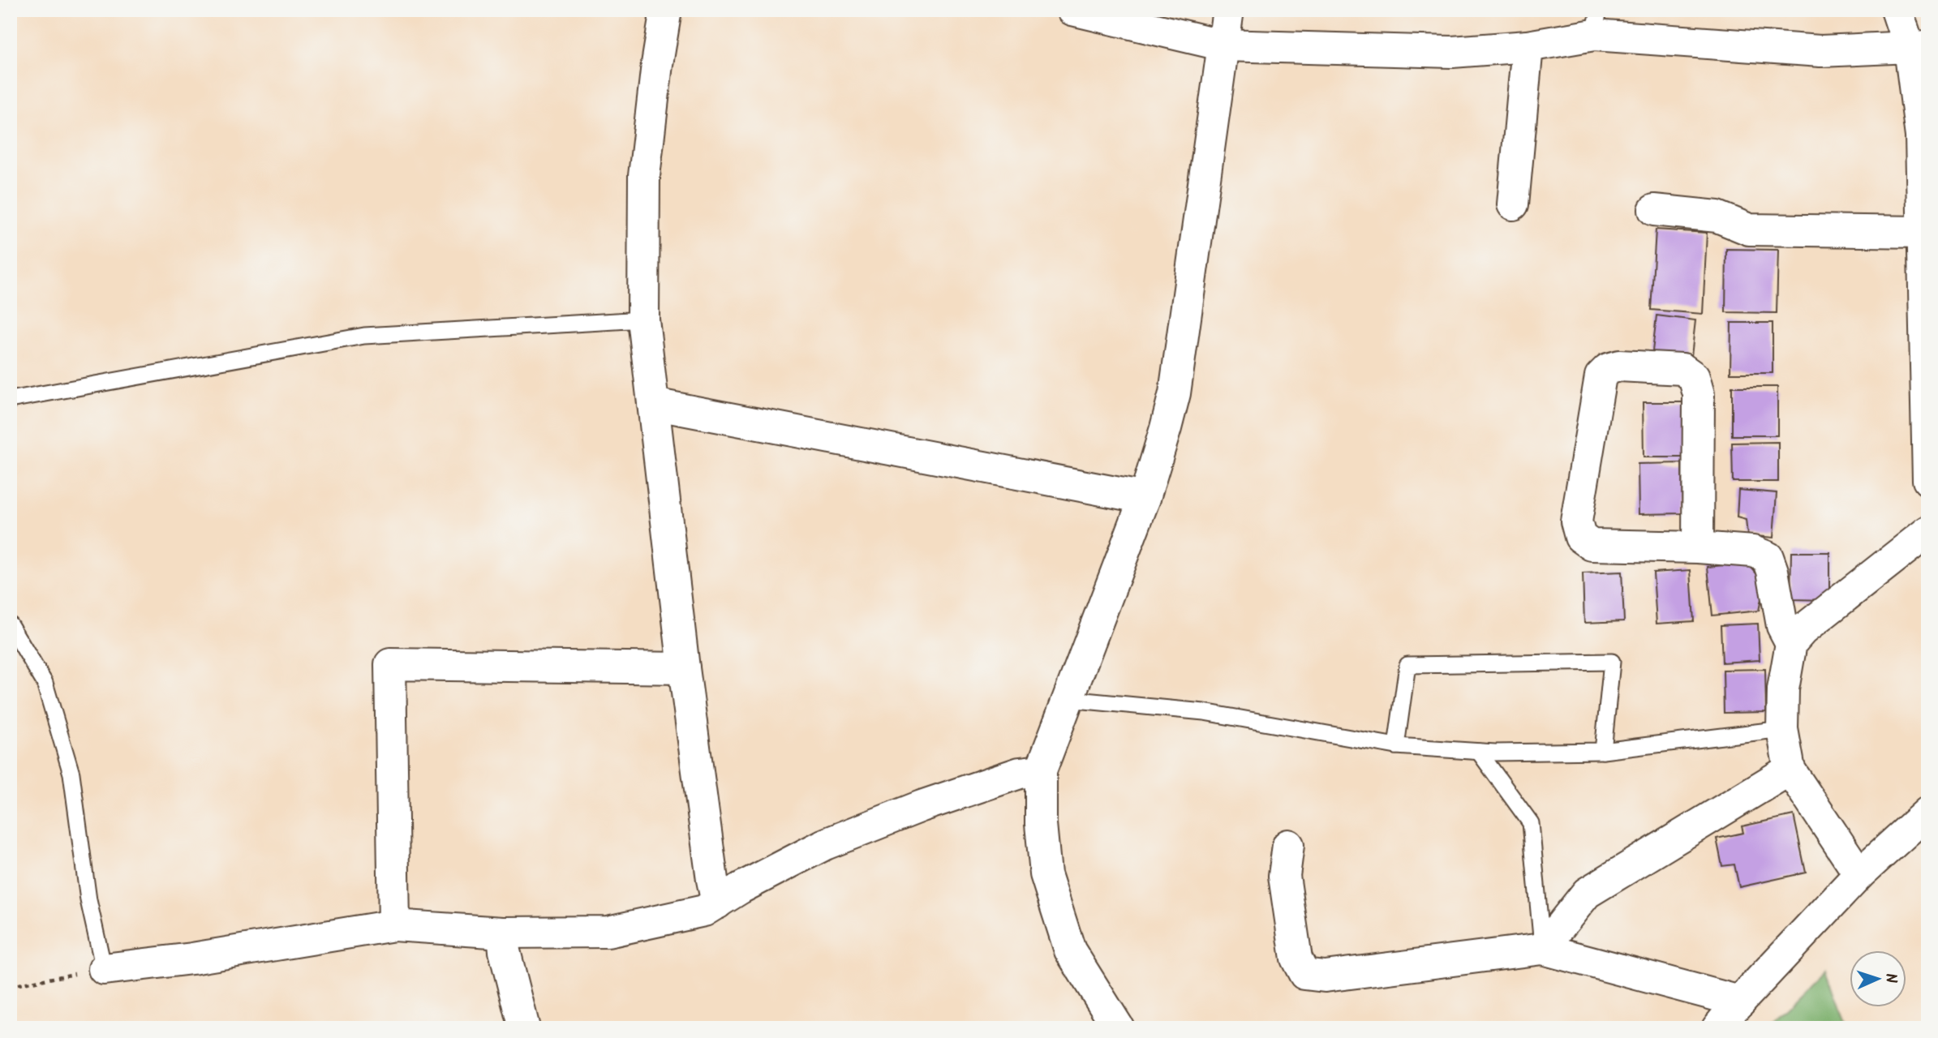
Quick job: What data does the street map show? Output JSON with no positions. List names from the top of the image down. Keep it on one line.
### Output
{"north":"right"}
